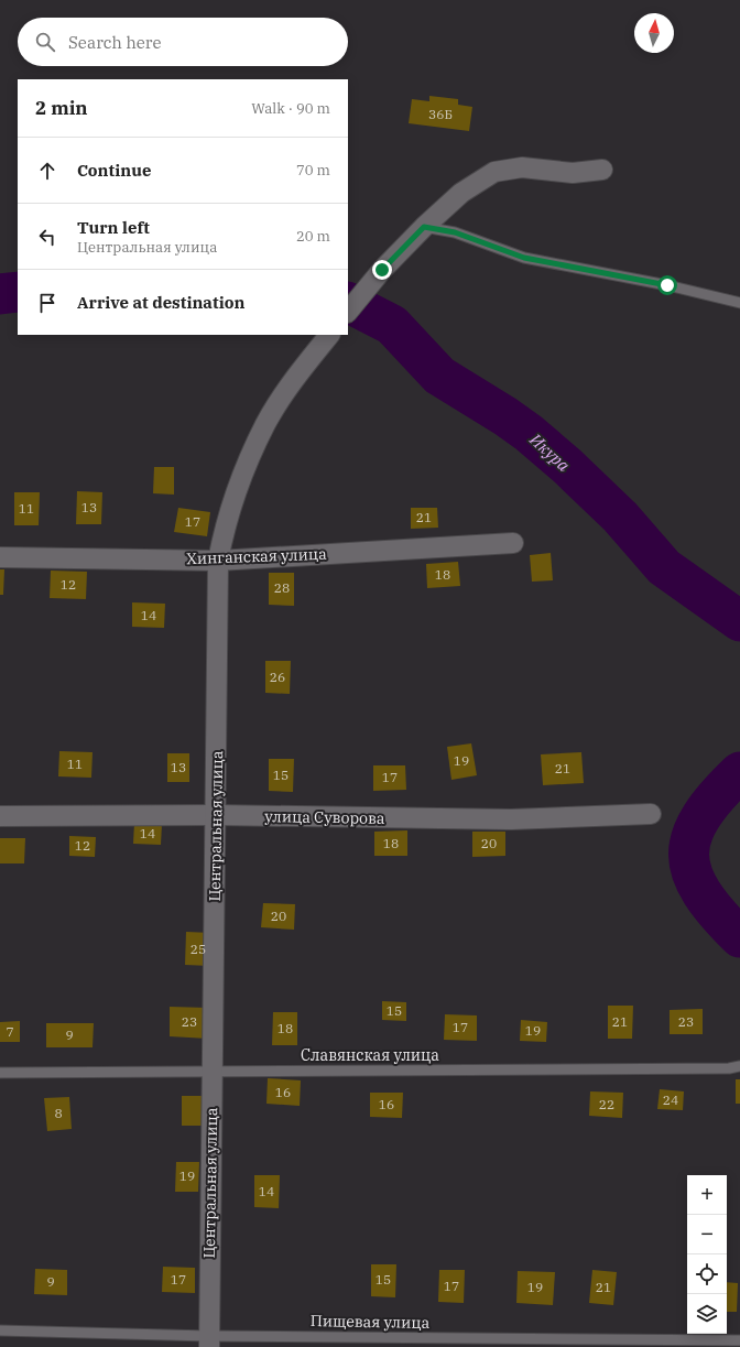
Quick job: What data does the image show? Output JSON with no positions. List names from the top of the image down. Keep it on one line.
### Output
{"streets":{"street":["Хинганская улица","улица Суворова","Центральная улица"],"lane":["Славянская улица","Пищевая улица"]},"crossings":[["Хинганская улица","Центральная улица"],["улица Суворова","Центральная улица"],["Центральная улица","Славянская улица"],["Центральная улица","Пищевая улица"]],"water":["Икура"],"house_numbers":["36Б","13","11","21","17","18","12","28","14","26","19","11","13","21","15","17","14","18","20","12","20","25","15","23","21","23","17","18","19","7","9","16","24","16","22","8","19","14","17","15","9","17","19","21"],"north":"top","page":{"search":"Search here","heading":["2 min","Walk · 90 m"],"list":[["Continue","70 m"],["Turn left","Центральная улица","20 m"],"Arrive at destination"],"map_buttons":["+","−"]}}
